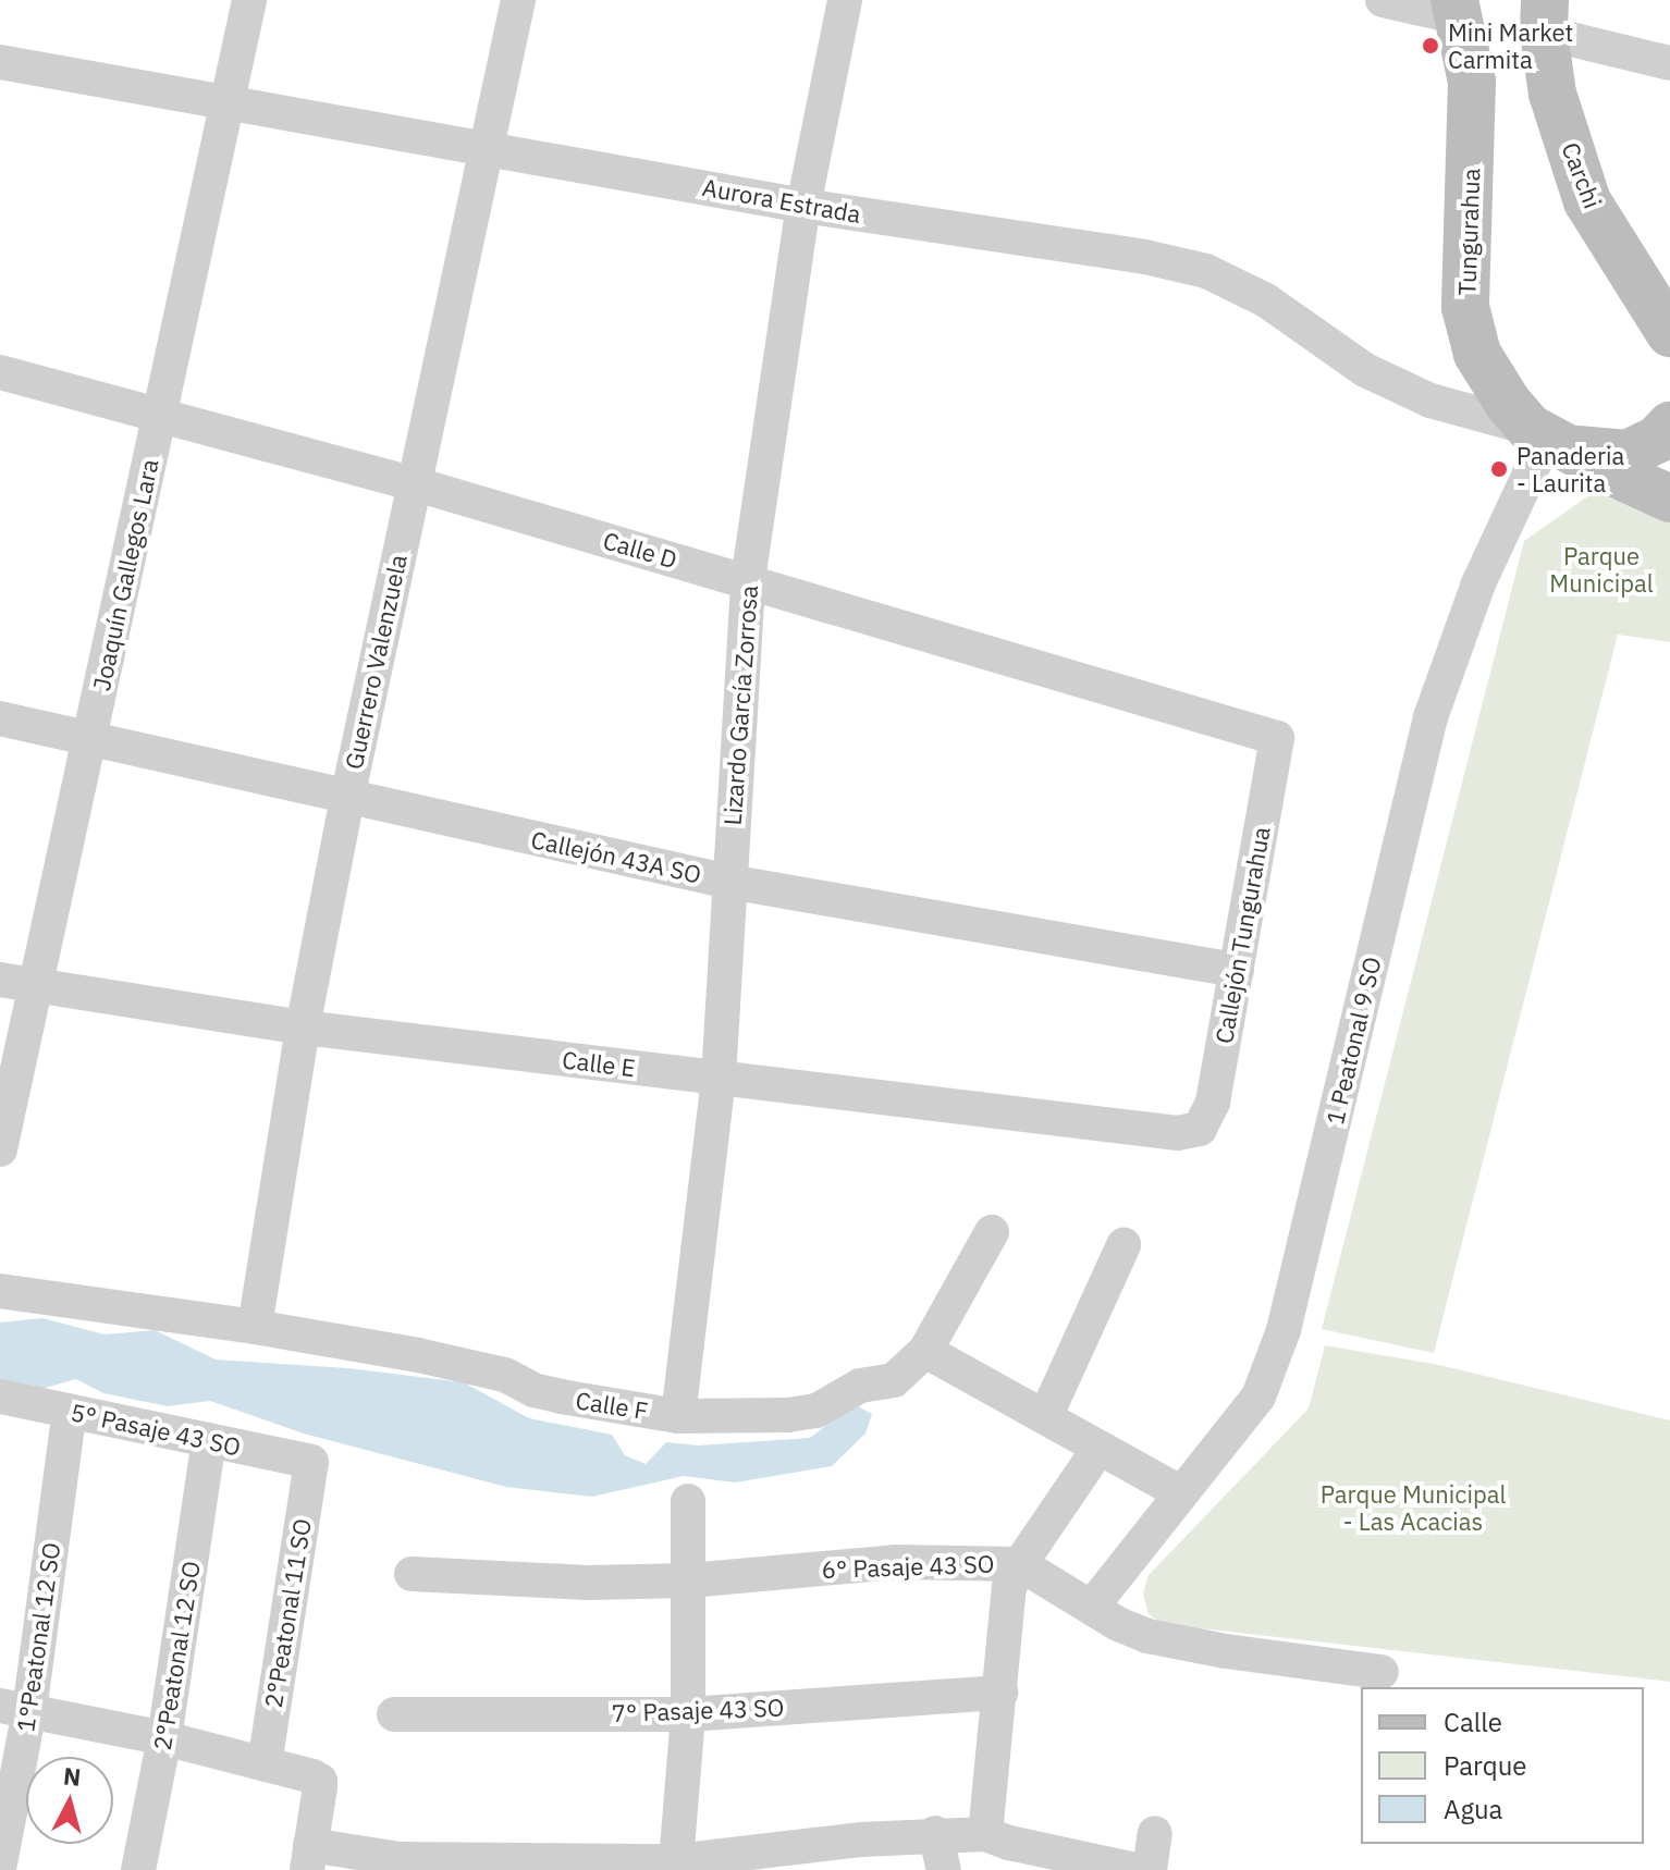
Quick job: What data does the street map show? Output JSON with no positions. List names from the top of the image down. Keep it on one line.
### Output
{"streets":{"main road":["Carchi","Tungurahua"],"street":["Aurora Estrada","Calle D","Joaquín Gallegos Lara","Guerrero Valenzuela","Lizardo García Zorrosa","Callejón 43A SO","Callejón Tungurahua","1 Peatonal 9 SO","Calle E","Calle F","5° Pasaje 43 SO","6° Pasaje 43 SO","2°Peatonal 11 SO","1°Peatonal 12 SO","2°Peatonal 12 SO","7° Pasaje 43 SO"]},"crossings":[["Aurora Estrada","Tungurahua"],["Aurora Estrada","Joaquín Gallegos Lara"],["Aurora Estrada","Guerrero Valenzuela"],["Aurora Estrada","Lizardo García Zorrosa"],["Aurora Estrada","1 Peatonal 9 SO"],["Tungurahua","1 Peatonal 9 SO"],["Calle D","Joaquín Gallegos Lara"],["Calle D","Guerrero Valenzuela"],["Calle D","Lizardo García Zorrosa"],["Calle D","Callejón Tungurahua"],["Joaquín Gallegos Lara","Callejón 43A SO"],["Joaquín Gallegos Lara","Calle E"],["Guerrero Valenzuela","Callejón 43A SO"],["Guerrero Valenzuela","Calle E"],["Guerrero Valenzuela","Calle F"],["Lizardo García Zorrosa","Callejón 43A SO"],["Lizardo García Zorrosa","Calle E"],["Lizardo García Zorrosa","Calle F"],["Callejón 43A SO","Callejón Tungurahua"],["Callejón Tungurahua","Calle E"],["1 Peatonal 9 SO","6° Pasaje 43 SO"],["5° Pasaje 43 SO","2°Peatonal 11 SO"],["5° Pasaje 43 SO","1°Peatonal 12 SO"],["5° Pasaje 43 SO","2°Peatonal 12 SO"]],"parks":["Parque Municipal","Parque Municipal - Las Acacias"],"places":["Mini Market Carmita","Panaderia - Laurita"],"legend":["Calle","Parque","Agua"],"north":"top"}
